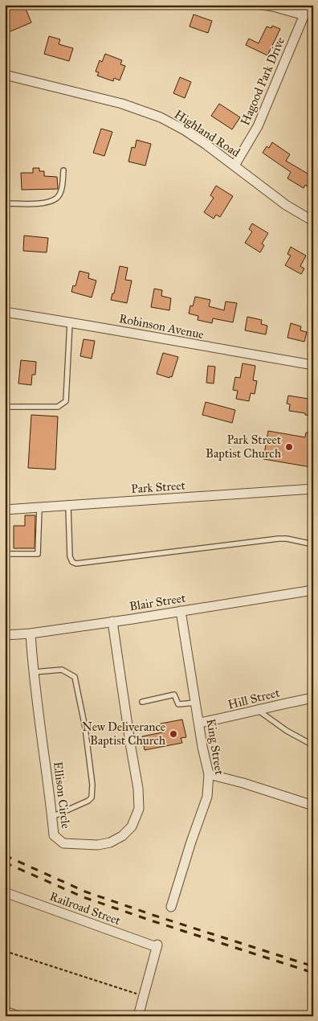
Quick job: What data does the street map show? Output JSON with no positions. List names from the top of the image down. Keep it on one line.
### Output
{"streets":{"street":["Hagood Park Drive","Highland Road","Robinson Avenue","Park Street","Blair Street","Hill Street","King Street","Ellison Circle","Railroad Street"]},"crossings":[["Hagood Park Drive","Highland Road"],["Blair Street","King Street"],["Blair Street","Ellison Circle"],["Hill Street","King Street"]],"places":["Park Street Baptist Church","New Deliverance Baptist Church"]}
